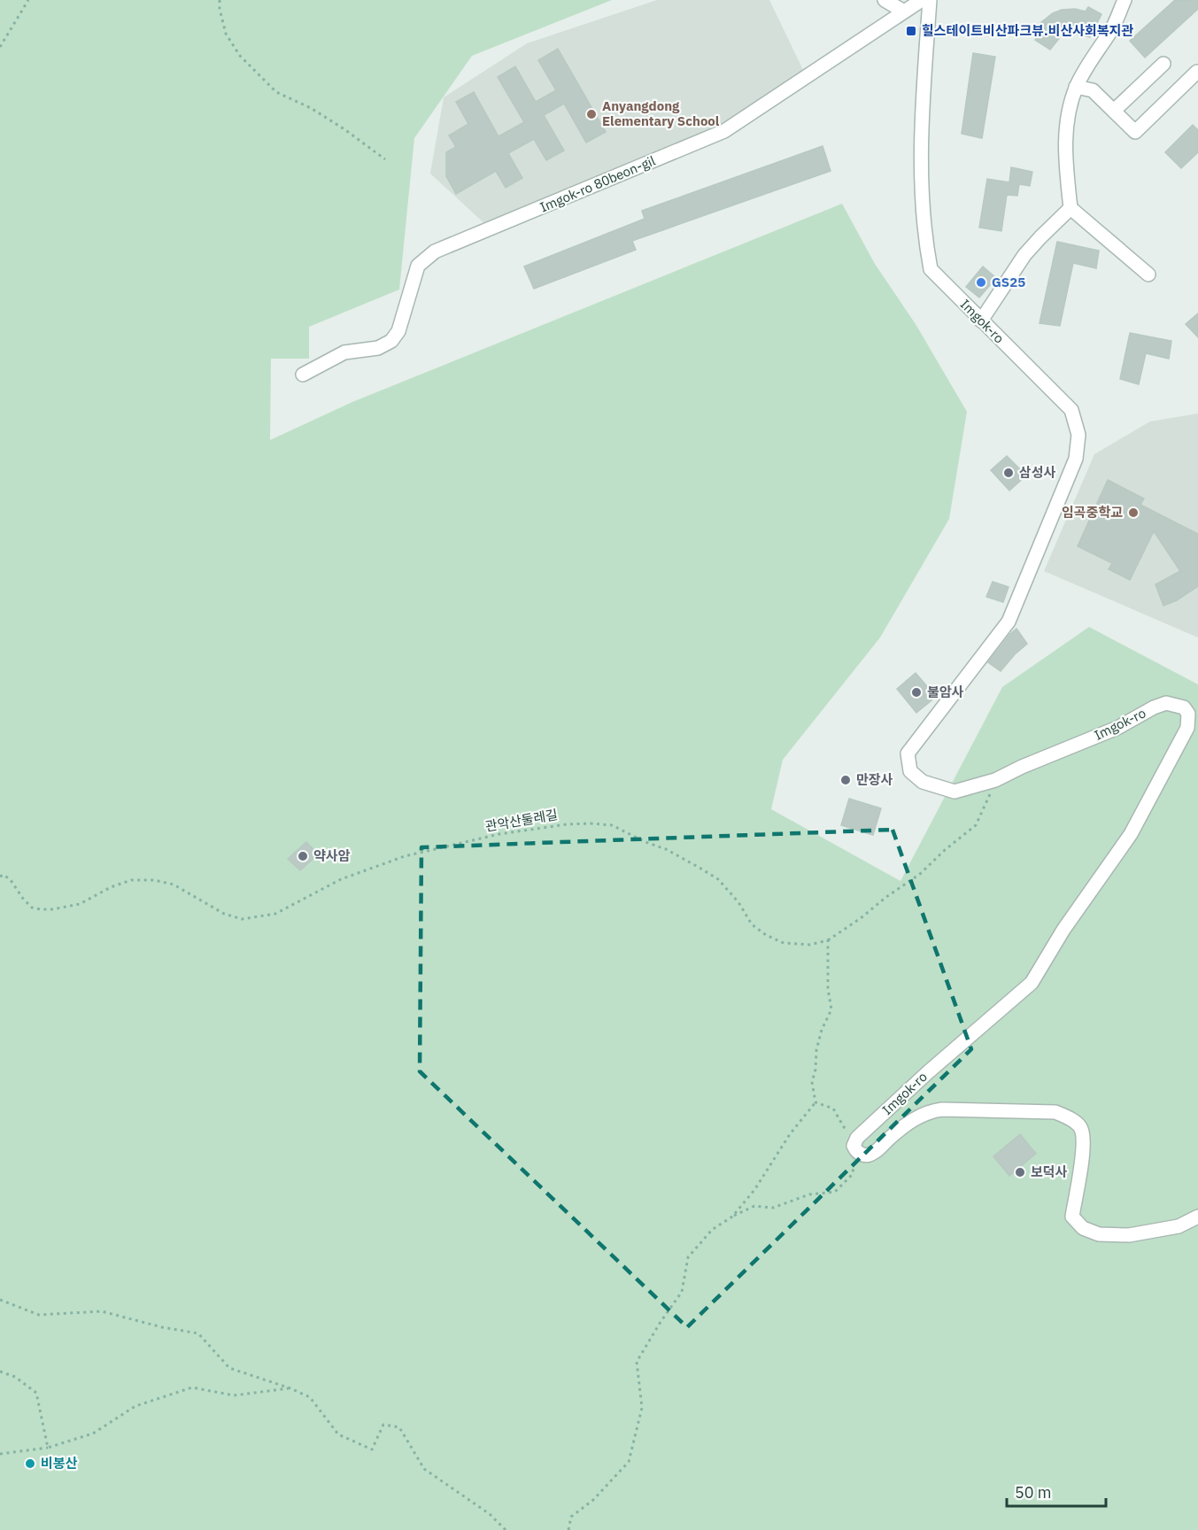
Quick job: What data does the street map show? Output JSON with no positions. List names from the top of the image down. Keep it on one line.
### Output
{"streets":{"street":["Imgok-ro 80beon-gil","Imgok-ro"],"path":["관악산둘레길"]},"places":{"transit":["힐스테이트비산파크뷰.비산사회복지관"],"other":["Anyangdong Elementary School","GS25","삼성사","임곡중학교","불암사","만장사","약사암","보덕사","비봉산"]},"scale_bar":"50 m"}
